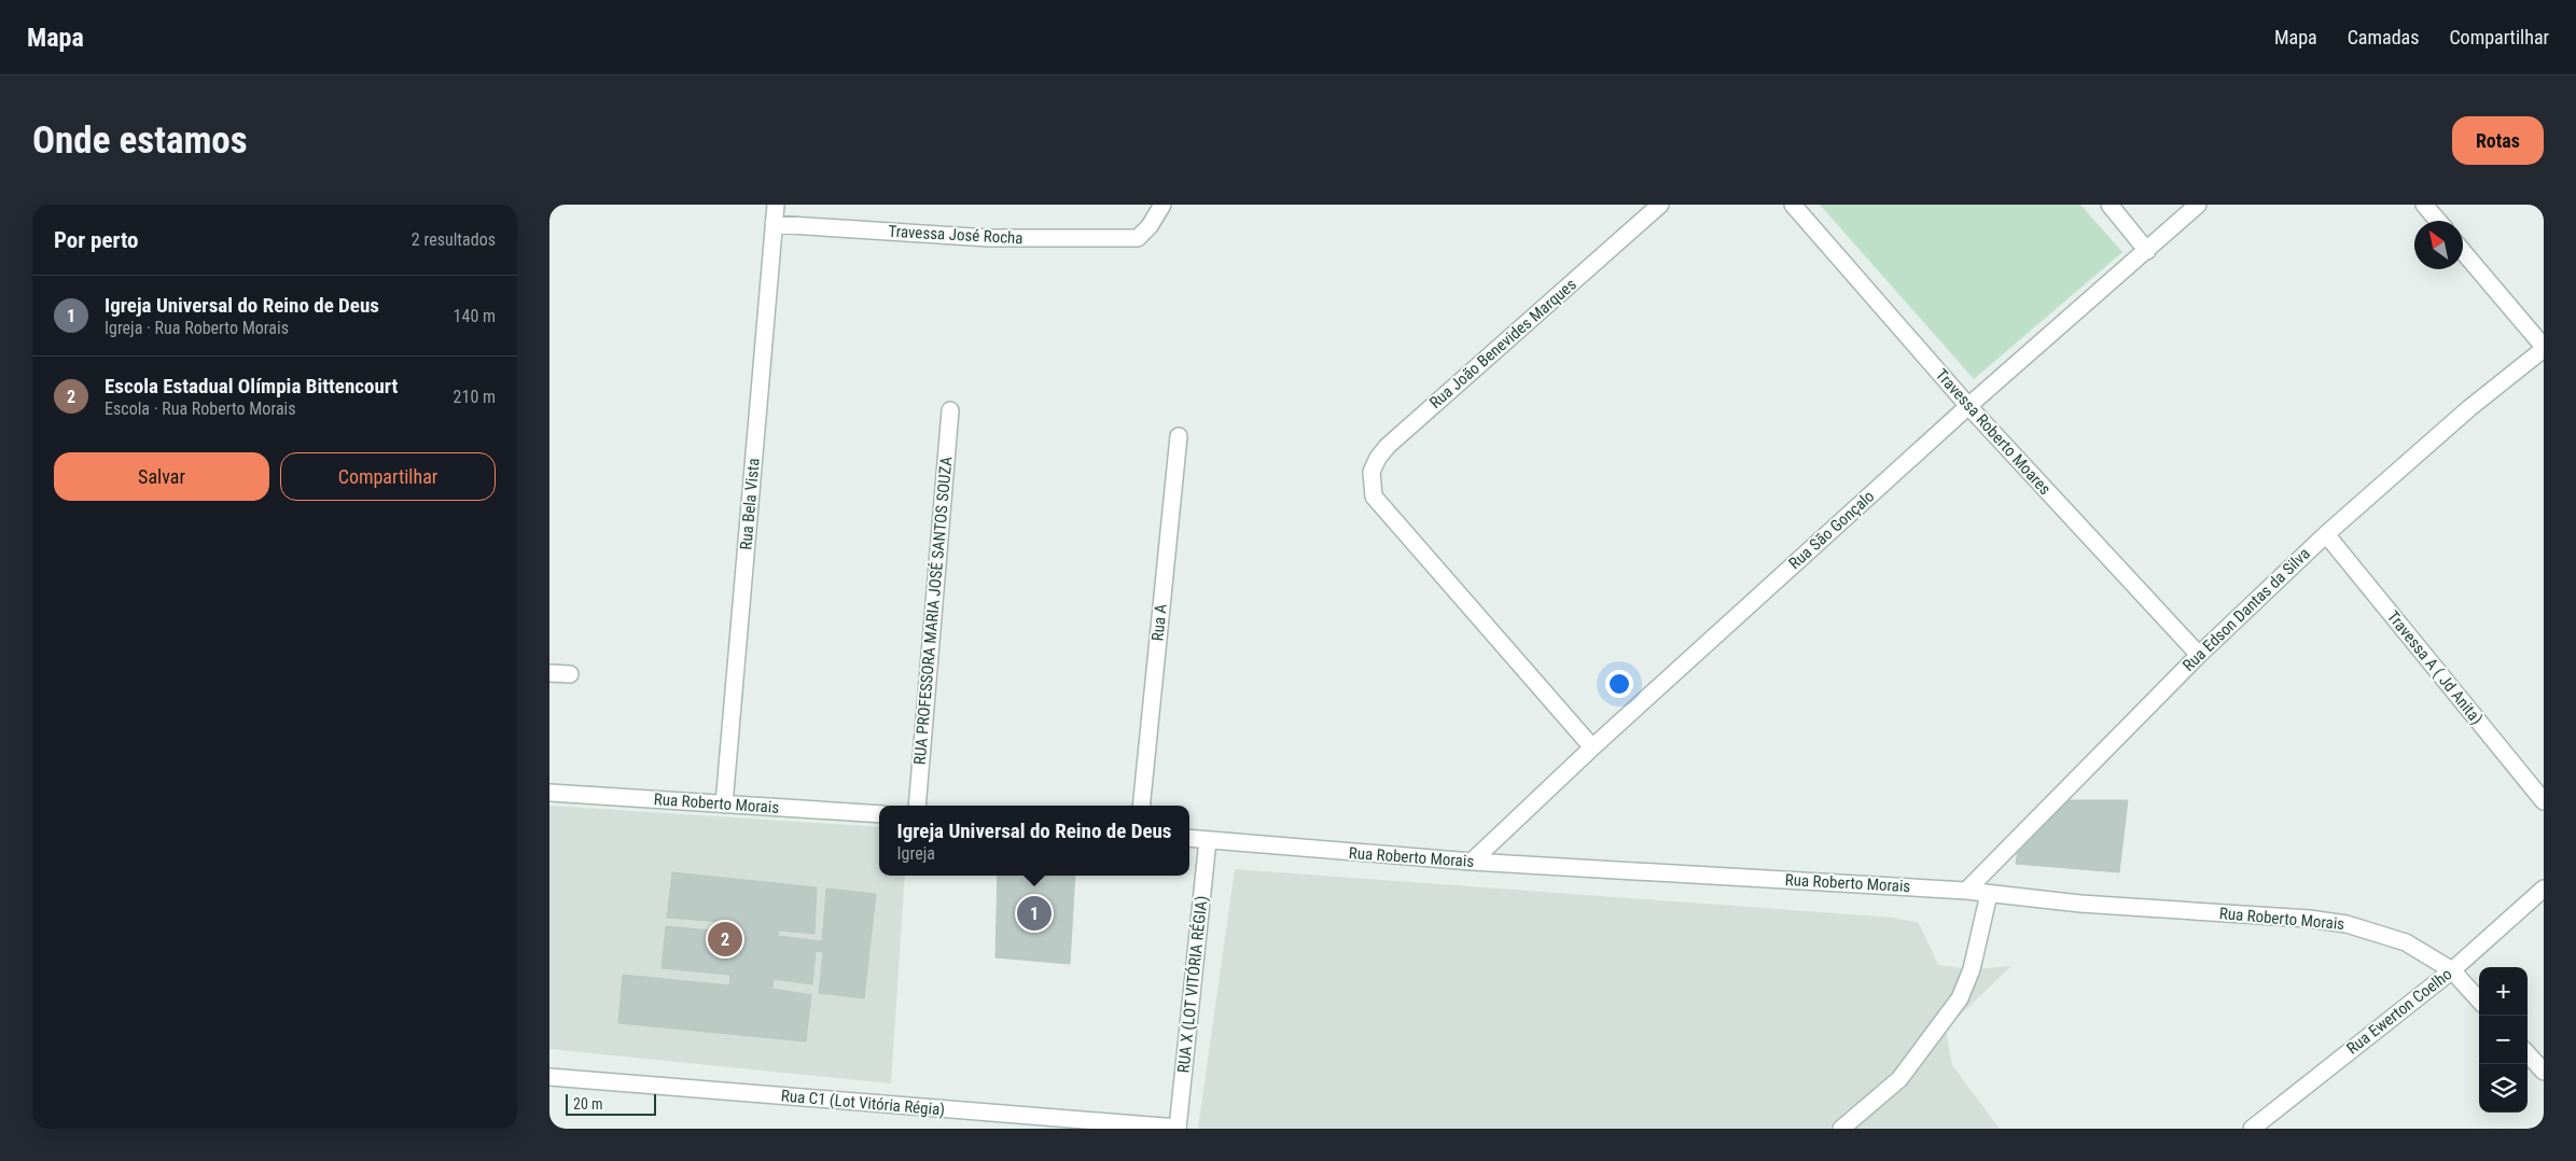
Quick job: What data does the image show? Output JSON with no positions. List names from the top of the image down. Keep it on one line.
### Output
{"streets":{"street":["Travessa José Rocha","Rua João Benevides Marques","Travessa Roberto Moares","Rua Bela Vista","Rua São Gonçalo","Rua Edson Dantas da Silva","RUA PROFESSORA MARIA JOSÉ SANTOS SOUZA","Rua A","Travessa A ( Jd Anita)","Rua Roberto Morais","RUA X (LOT VITÓRIA RÉGIA)","Rua Ewerton Coelho","Rua C1 (Lot Vitória Régia)"]},"crossings":[["Travessa José Rocha","Rua Bela Vista"],["Rua João Benevides Marques","Rua São Gonçalo"],["Travessa Roberto Moares","Rua São Gonçalo"],["Travessa Roberto Moares","Rua Edson Dantas da Silva"],["Rua Bela Vista","Rua Roberto Morais"],["Rua São Gonçalo","Rua Roberto Morais"],["Rua Edson Dantas da Silva","Travessa A ( Jd Anita)"],["Rua Edson Dantas da Silva","Rua Roberto Morais"],["Rua Roberto Morais","RUA X (LOT VITÓRIA RÉGIA)"],["Rua Roberto Morais","Rua Ewerton Coelho"],["RUA X (LOT VITÓRIA RÉGIA)","Rua C1 (Lot Vitória Régia)"]],"scale_bar":"20 m","north":"top left","page":{"header":"Mapa","nav":["Mapa","Camadas","Compartilhar"],"buttons":["Rotas",["Salvar","Compartilhar"]],"title":"Onde estamos","heading":["Por perto","2 resultados"],"list":[{"mark":"1","name":"Igreja Universal do Reino de Deus","note":"Igreja · Rua Roberto Morais","value":"140 m"},{"mark":"2","name":"Escola Estadual Olímpia Bittencourt","note":"Escola · Rua Roberto Morais","value":"210 m"}],"popup":["Igreja Universal do Reino de Deus","Igreja"],"pins":["1","2"],"map_buttons":["+","−"],"scale":"20 m"}}
